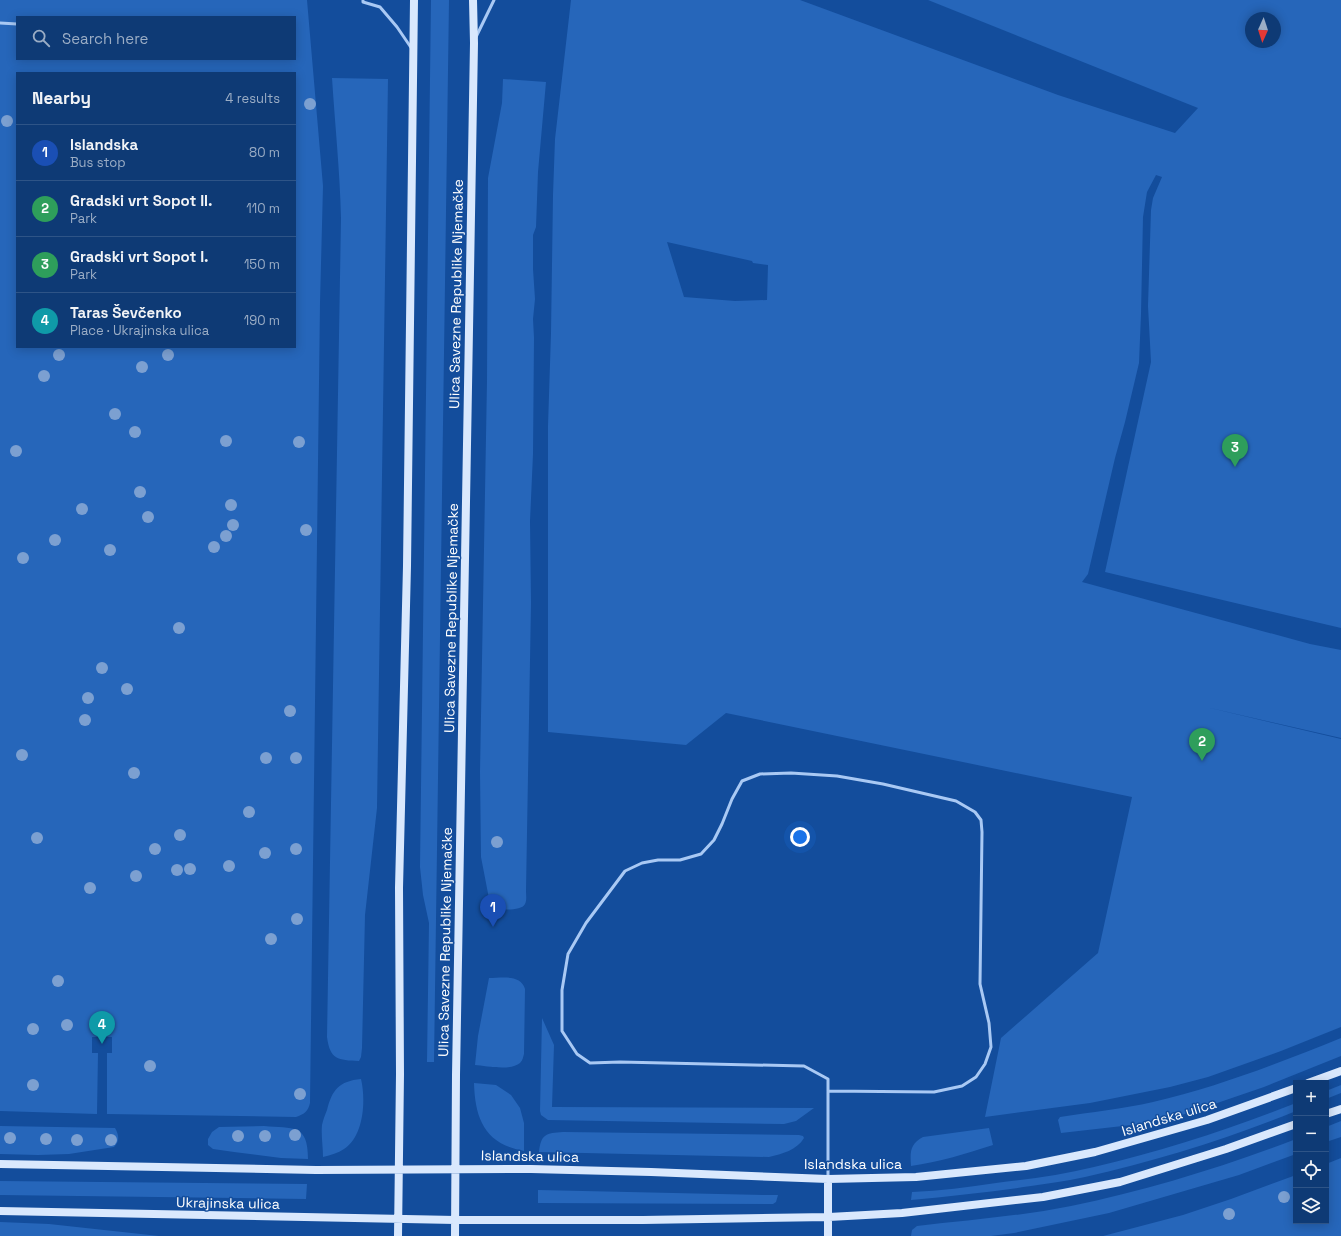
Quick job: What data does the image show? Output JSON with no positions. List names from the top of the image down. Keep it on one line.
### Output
{"streets":{"street":["Ulica Savezne Republike Njemačke","Islandska ulica","Ukrajinska ulica"]},"crossings":[["Ulica Savezne Republike Njemačke","Islandska ulica"],["Ulica Savezne Republike Njemačke","Ukrajinska ulica"]],"north":"bottom","page":{"search":"Search here","heading":["Nearby","4 results"],"list":[{"mark":"1","name":"Islandska","note":"Bus stop","value":"80 m"},{"mark":"2","name":"Gradski vrt Sopot II.","note":"Park","value":"110 m"},{"mark":"3","name":"Gradski vrt Sopot I.","note":"Park","value":"150 m"},{"mark":"4","name":"Taras Ševčenko","note":"Place · Ukrajinska ulica","value":"190 m"}],"pins":["3","2","1","4"],"map_buttons":["+","−"]}}
